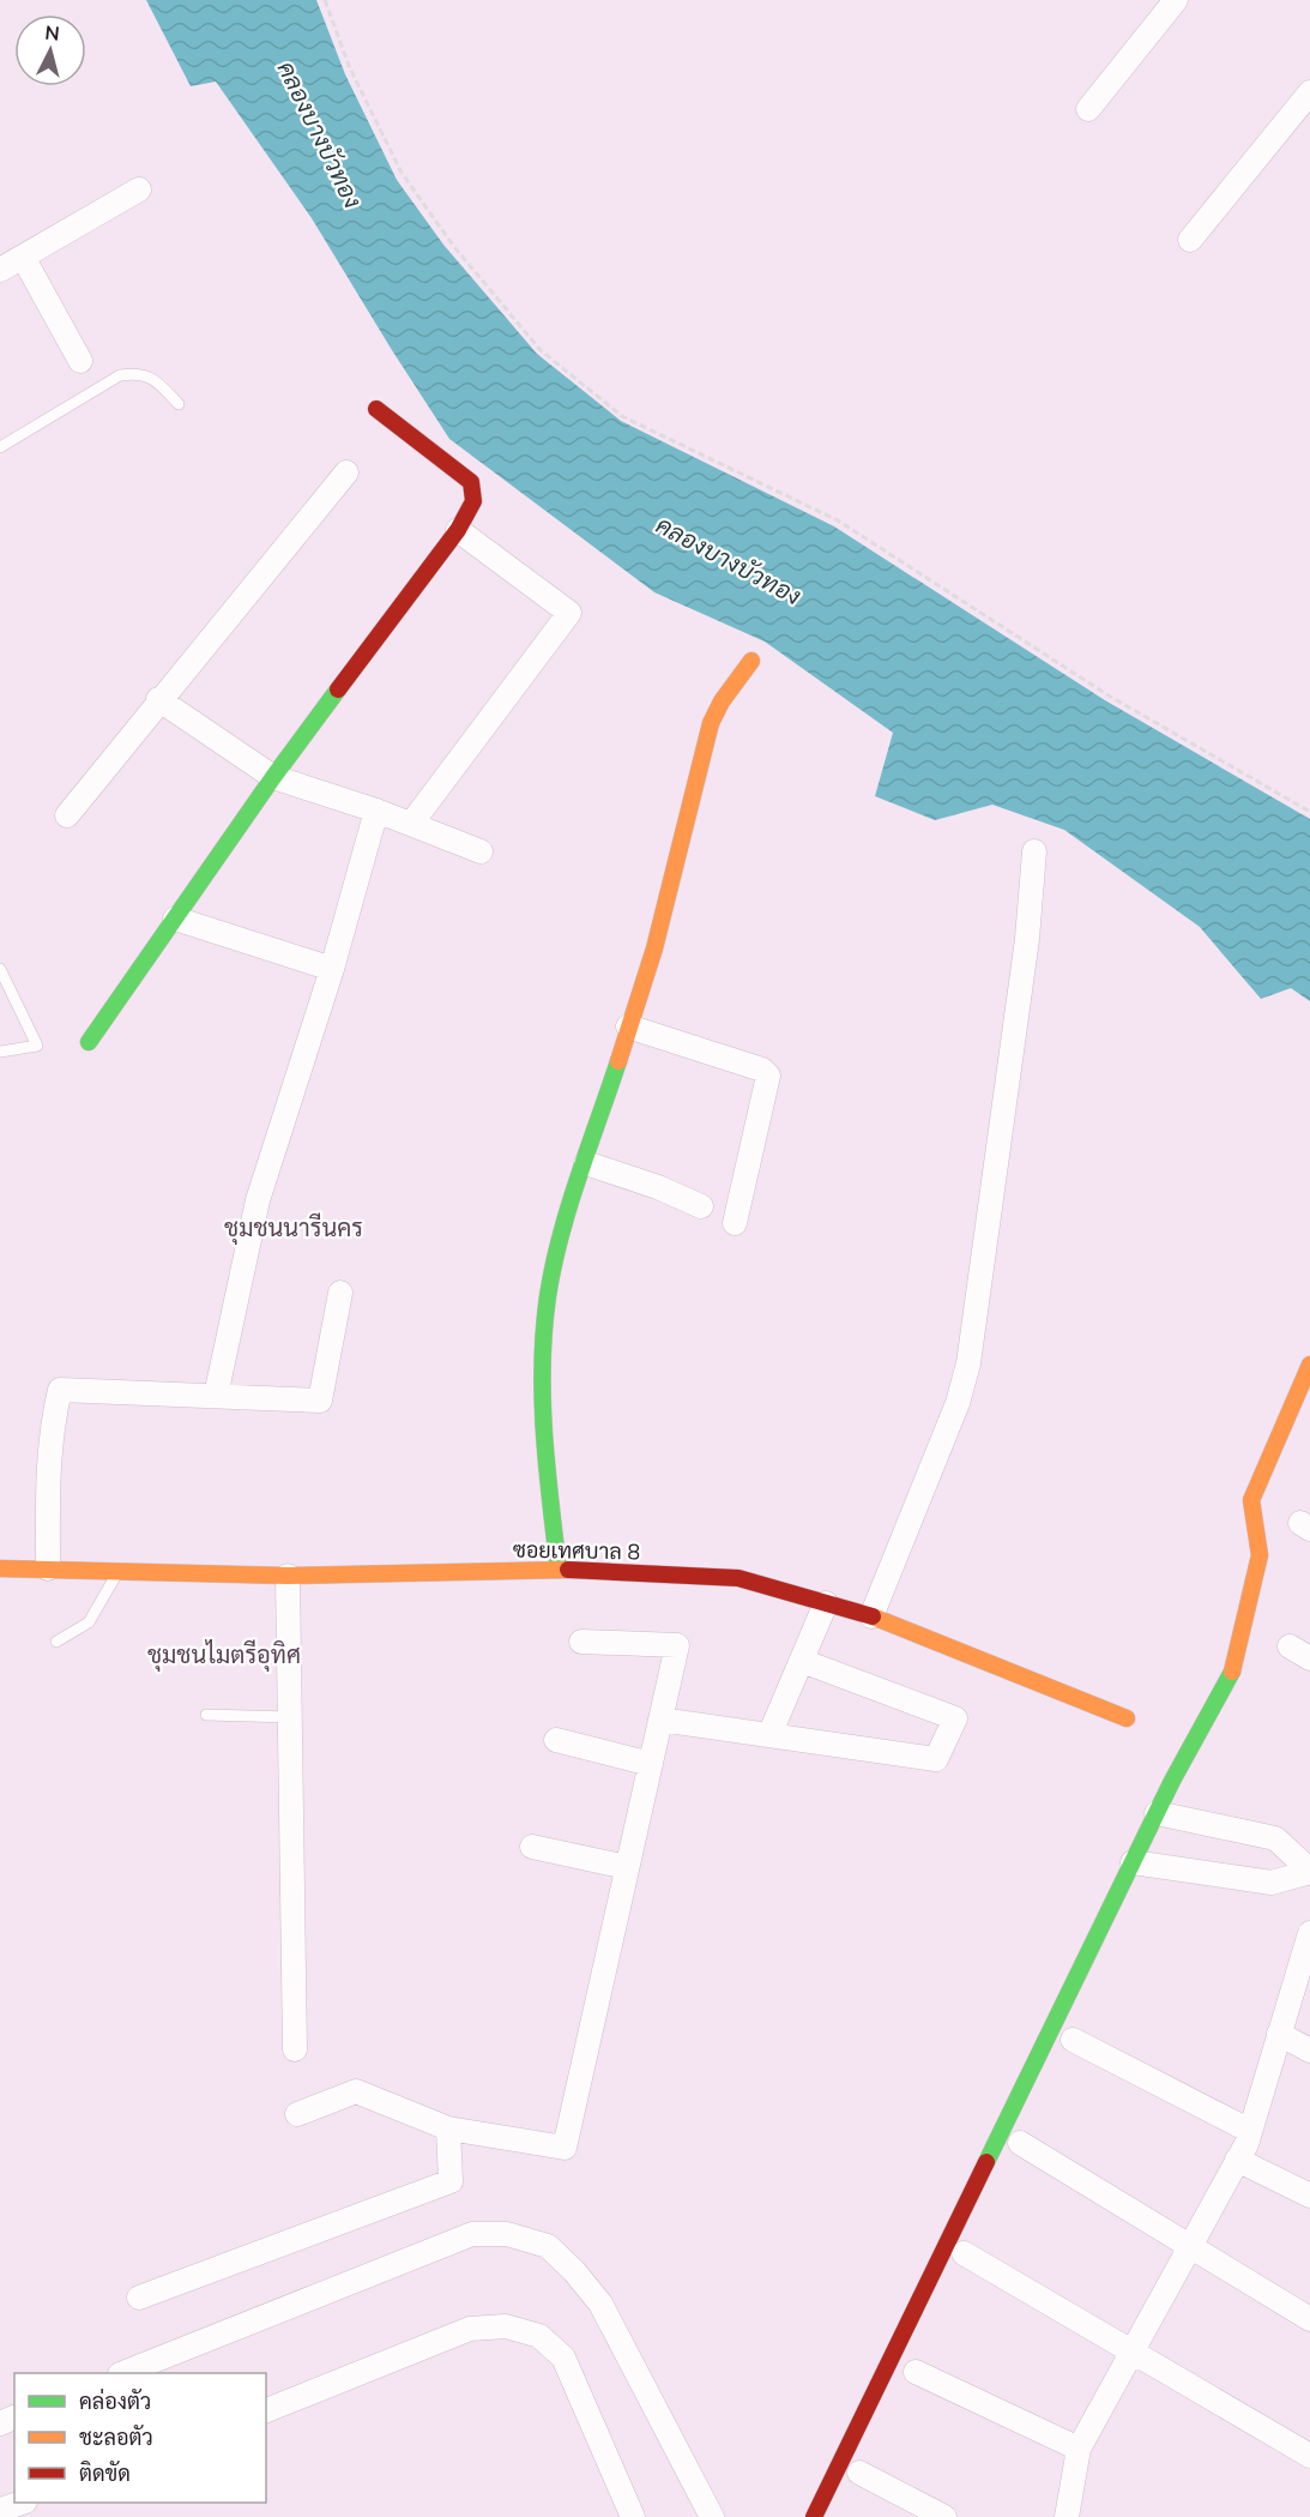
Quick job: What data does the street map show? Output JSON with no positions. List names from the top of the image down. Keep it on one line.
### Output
{"streets":{"street":["ซอยเทศบาล 8"]},"districts":["ชุมชนนารีนคร","ชุมชนไมตรีอุทิศ"],"water":["คลองบางบัวทอง"],"legend":["คล่องตัว","ชะลอตัว","ติดขัด"],"north":"top"}
